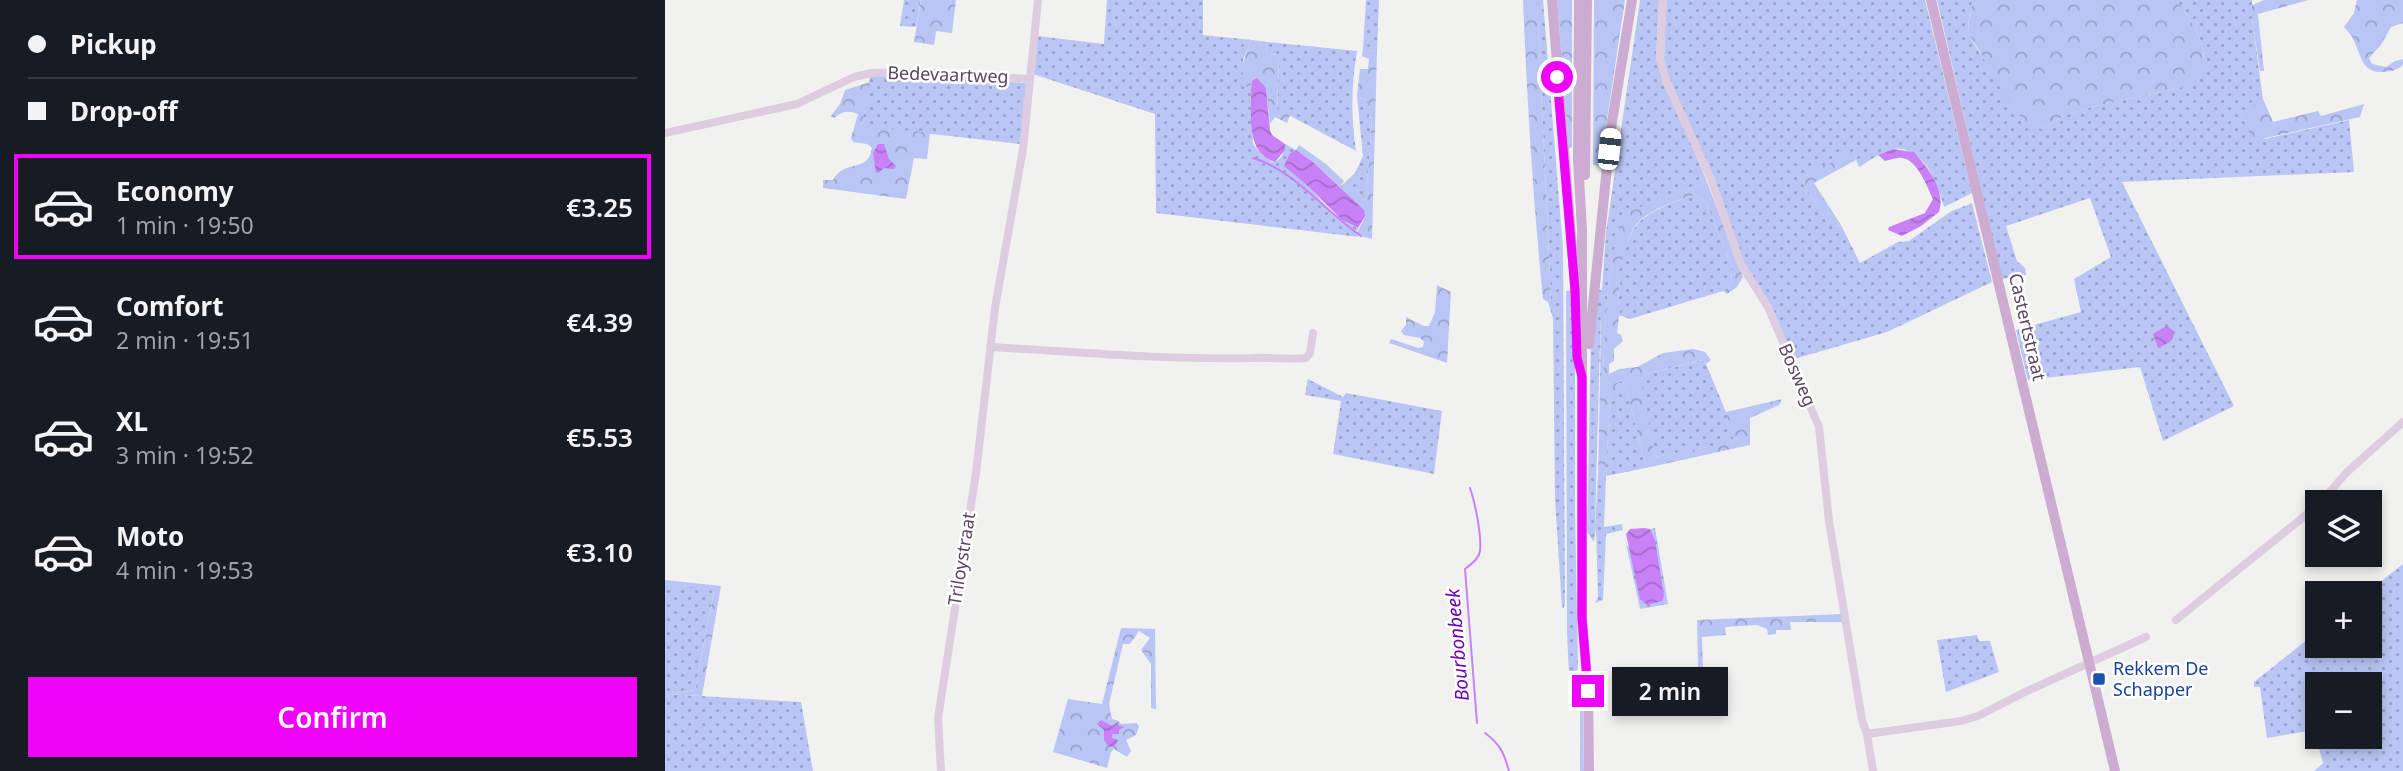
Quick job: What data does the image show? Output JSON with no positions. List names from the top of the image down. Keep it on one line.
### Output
{"streets":{"main road":["Castertstraat"],"street":["Bedevaartweg","Bosweg","Triloystraat"]},"crossings":[["Bedevaartweg","Triloystraat"]],"water":["Bourbonbeek"],"places":{"transit":["Rekkem De Schapper"]},"page":{"banner":["Pickup","Drop-off"],"list":[{"name":"Economy","note":"1 min · 19:50","value":"€3.25"},{"name":"Comfort","note":"2 min · 19:51","value":"€4.39"},{"name":"XL","note":"3 min · 19:52","value":"€5.53"},{"name":"Moto","note":"4 min · 19:53","value":"€3.10"}],"map_buttons":["+","−"],"buttons":"Confirm","bubble":"2 min"}}
